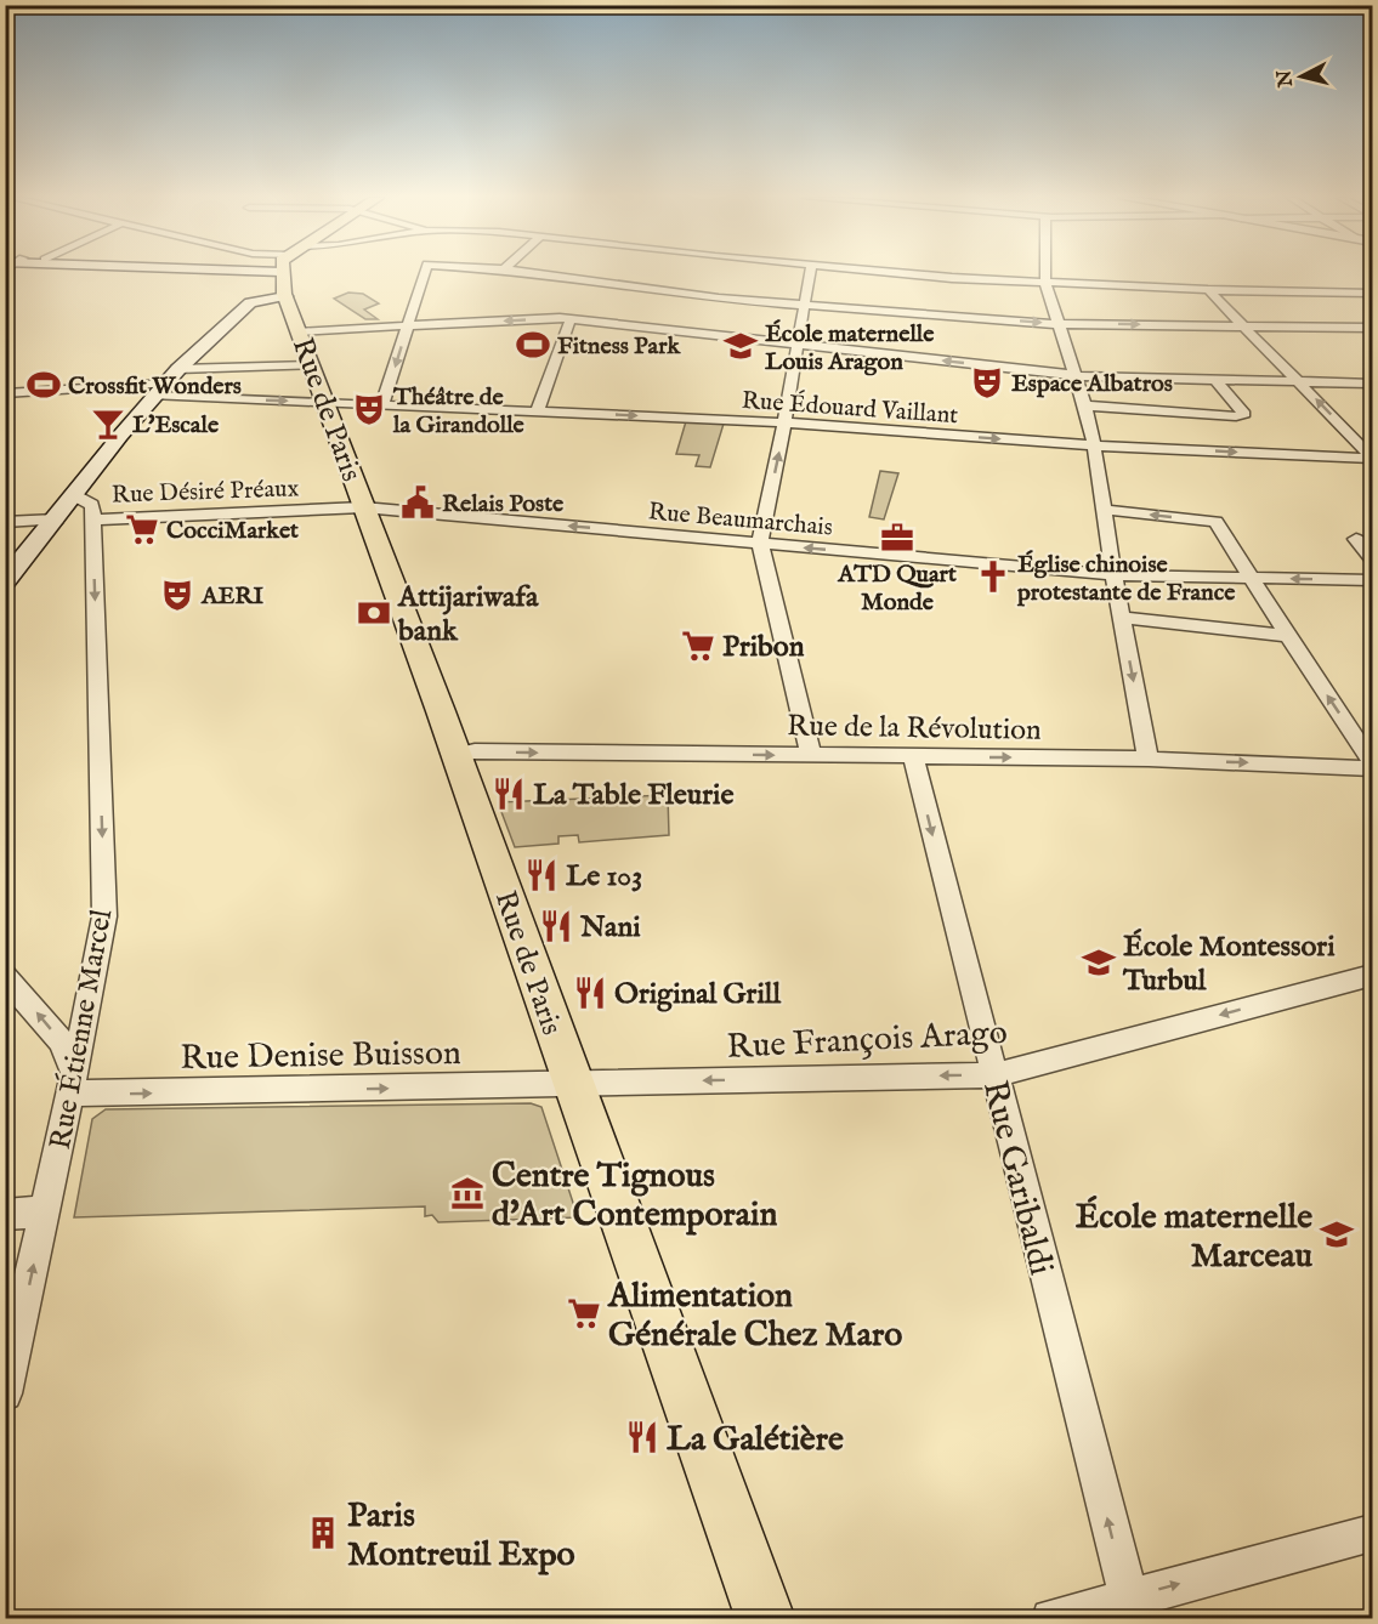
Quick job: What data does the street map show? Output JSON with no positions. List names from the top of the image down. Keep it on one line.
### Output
{"streets":{"main road":["Rue de Paris"],"street":["Rue Édouard Vaillant","Rue Désiré Préaux","Rue Beaumarchais","Rue de la Révolution","Rue Étienne Marcel","Rue François Arago","Rue Denise Buisson","Rue Garibaldi"]},"crossings":[["Rue Édouard Vaillant","Rue de Paris"],["Rue de Paris","Rue Désiré Préaux"],["Rue de Paris","Rue Beaumarchais"],["Rue de Paris","Rue de la Révolution"],["Rue de Paris","Rue François Arago"],["Rue de Paris","Rue Denise Buisson"],["Rue Désiré Préaux","Rue Beaumarchais"],["Rue Désiré Préaux","Rue Étienne Marcel"],["Rue de la Révolution","Rue Garibaldi"],["Rue Étienne Marcel","Rue Denise Buisson"],["Rue François Arago","Rue Denise Buisson"],["Rue François Arago","Rue Garibaldi"]],"one_way":["Rue de la Révolution","Rue François Arago","Rue Denise Buisson"],"places":{"sports":["Fitness Park","Crossfit Wonders"],"school or university":["École maternelle Louis Aragon","École Montessori Turbul","École maternelle Marceau"],"theatre":["Espace Albatros","Théâtre de la Girandolle","AERI"],"bar":["L'Escale"],"public building":["Relais Poste"],"supermarket":["CocciMarket","Pribon","Alimentation Générale Chez Maro"],"office":["ATD Quart Monde"],"church":["Église chinoise protestante de France"],"bank":["Attijariwafa bank"],"restaurant":["La Table Fleurie","Le 103","Nani","Original Grill","La Galétière"],"museum":["Centre Tignous d'Art Contemporain"],"building":["Paris Montreuil Expo"]},"north":"left"}
